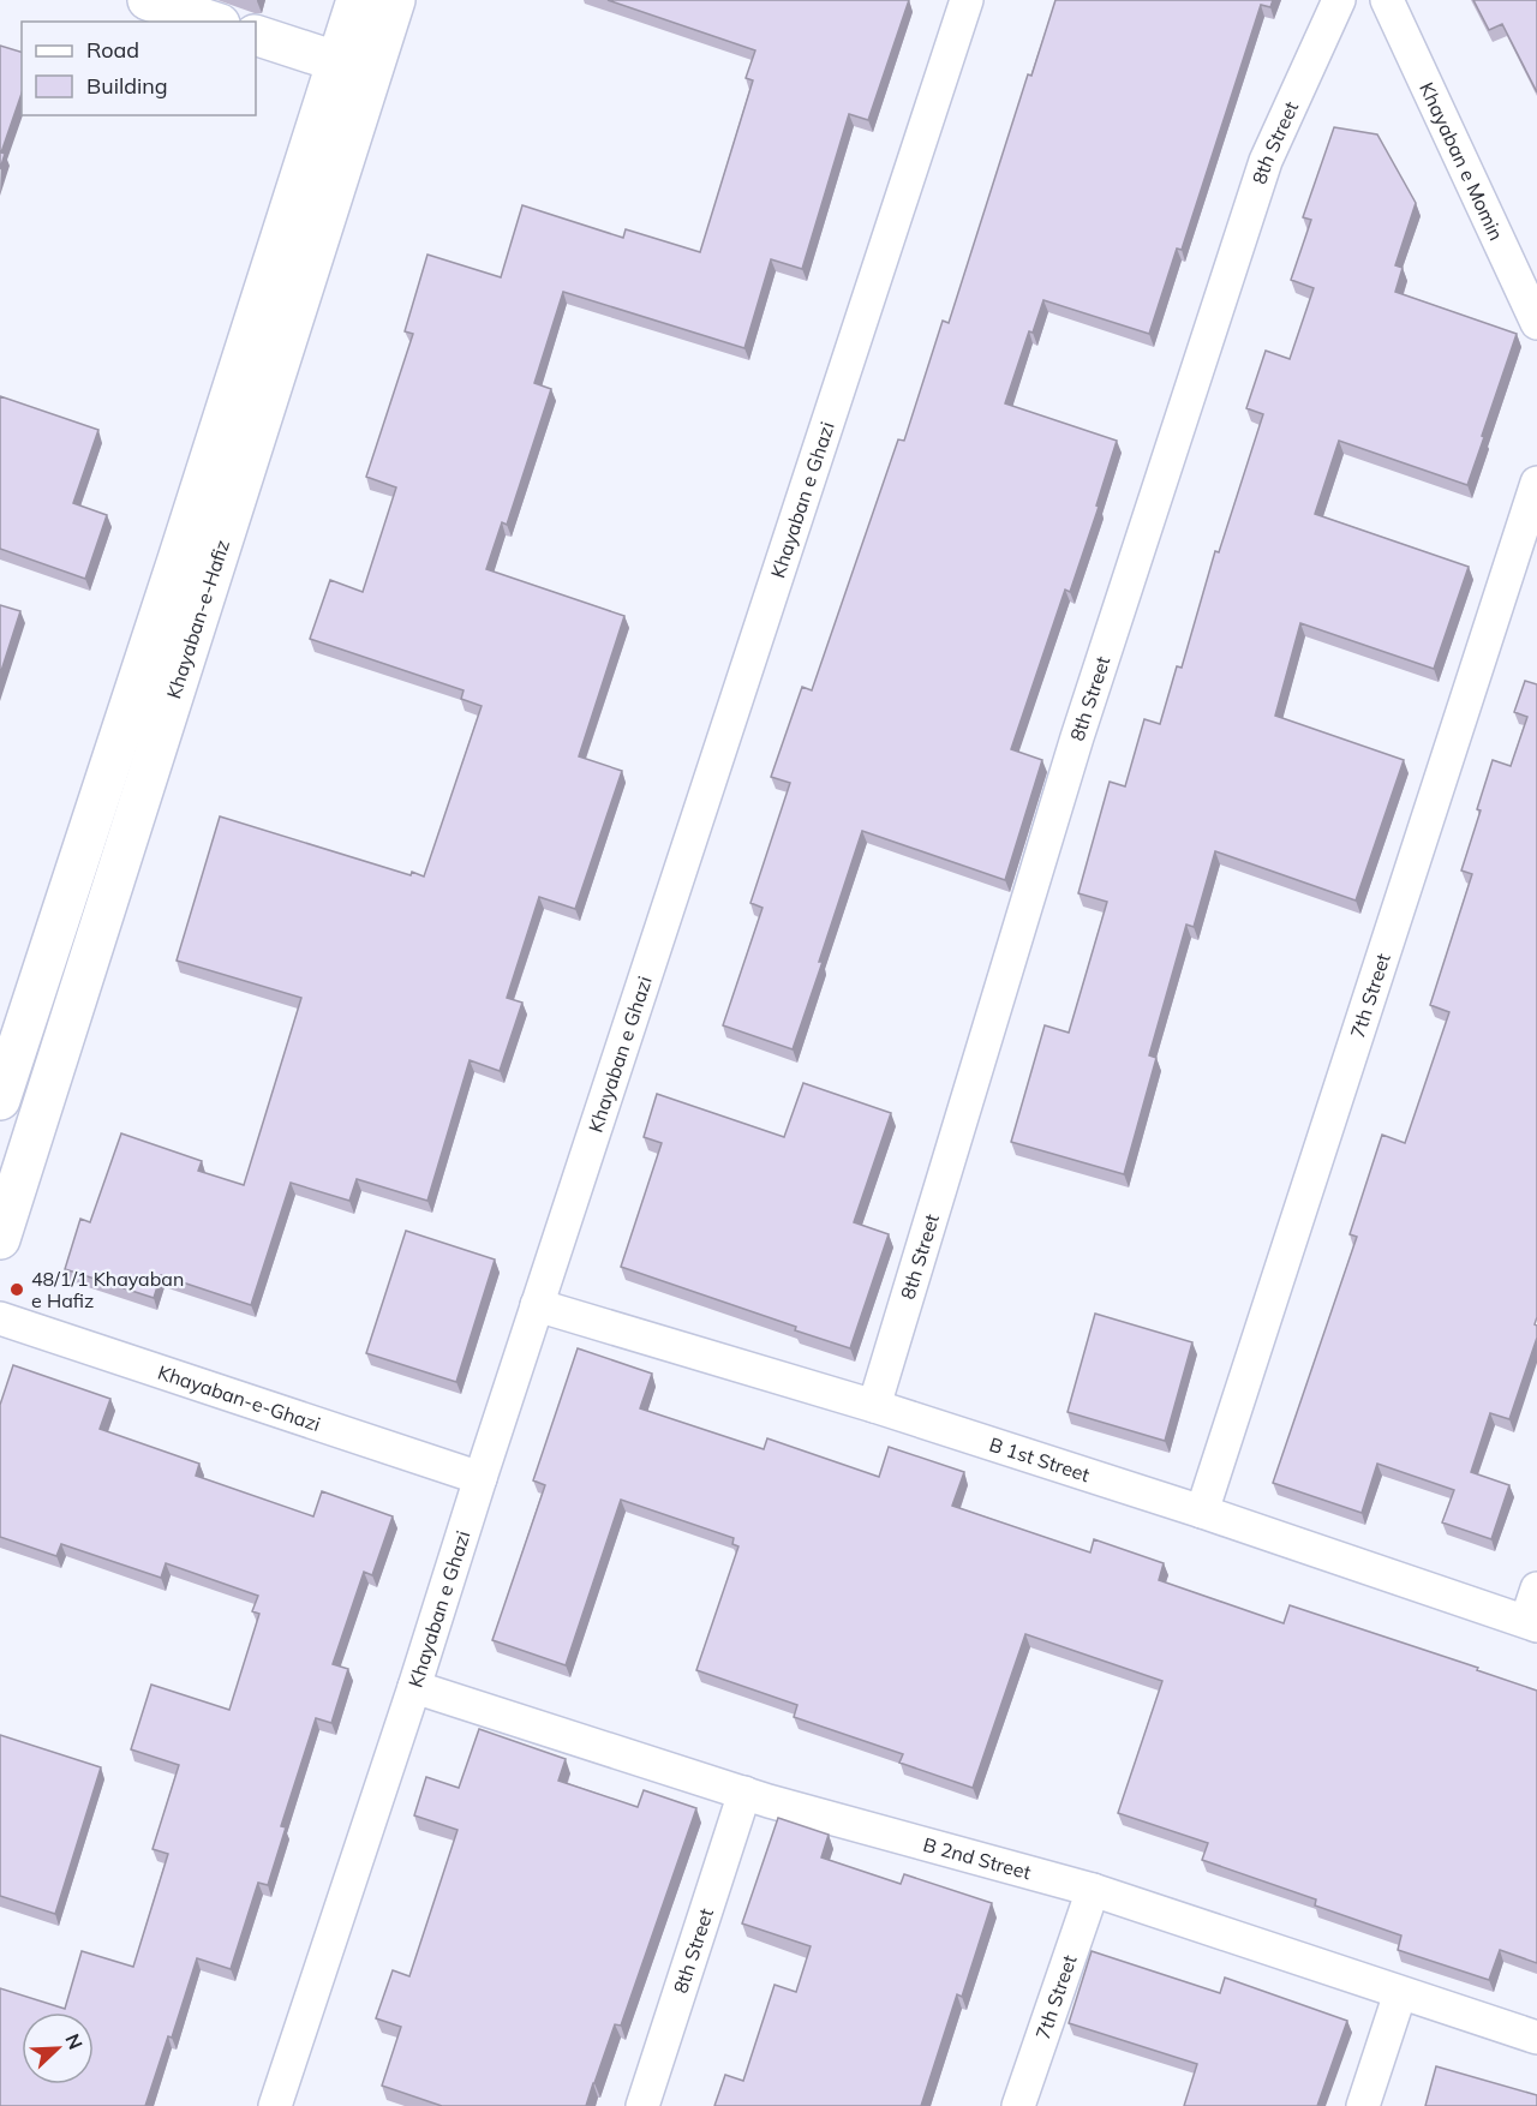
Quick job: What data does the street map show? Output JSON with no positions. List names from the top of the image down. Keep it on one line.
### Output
{"streets":{"main road":["Khayaban-e-Hafiz"],"street":["8th Street","Khayaban e Momin","Khayaban e Ghazi","7th Street","Khayaban-e-Ghazi","B 1st Street","B 2nd Street"]},"crossings":[["8th Street","B 1st Street"],["8th Street","B 2nd Street"],["Khayaban e Ghazi","Khayaban-e-Ghazi"],["Khayaban e Ghazi","B 1st Street"],["Khayaban e Ghazi","B 2nd Street"],["7th Street","B 1st Street"],["7th Street","B 2nd Street"]],"places":["48/1/1 Khayaban e Hafiz"],"legend":["Road","Building"],"north":"top right"}
